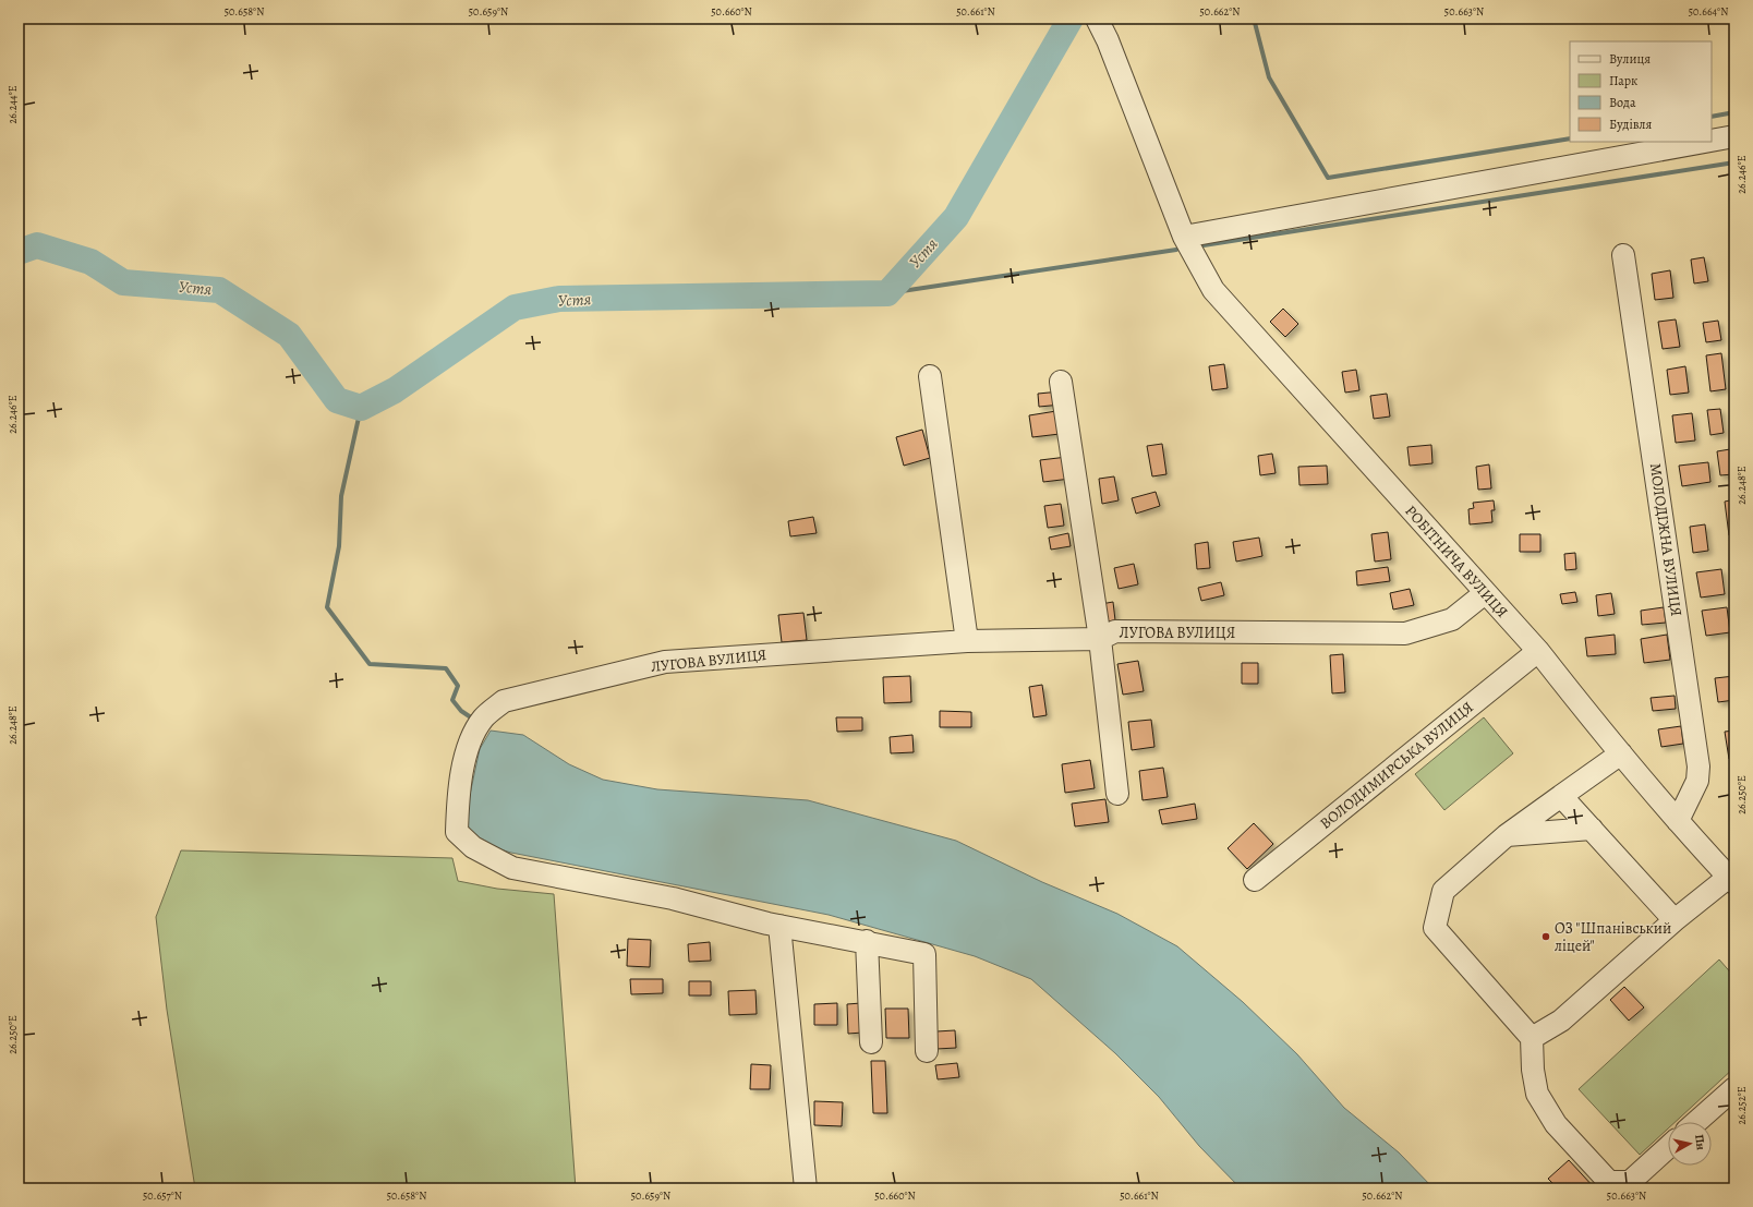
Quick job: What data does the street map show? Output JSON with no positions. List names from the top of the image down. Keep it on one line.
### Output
{"streets":{"street":["МОЛОДІЖНА ВУЛИЦЯ","РОБІТНИЧА ВУЛИЦЯ","ЛУГОВА ВУЛИЦЯ","ВОЛОДИМИРСЬКА ВУЛИЦЯ"]},"crossings":[["МОЛОДІЖНА ВУЛИЦЯ","РОБІТНИЧА ВУЛИЦЯ"],["РОБІТНИЧА ВУЛИЦЯ","ЛУГОВА ВУЛИЦЯ"],["РОБІТНИЧА ВУЛИЦЯ","ВОЛОДИМИРСЬКА ВУЛИЦЯ"]],"water":["Устя"],"places":["ОЗ \"Шпанівський ліцей\""],"legend":["Вулиця","Парк","Вода","Будівля"],"north":"right","coordinates":["50.658°N","50.659°N","50.660°N","50.661°N","50.662°N","50.663°N","50.664°N","26.244°E","26.246°E","26.248°E","26.250°E","26.252°E","50.657°N"]}
